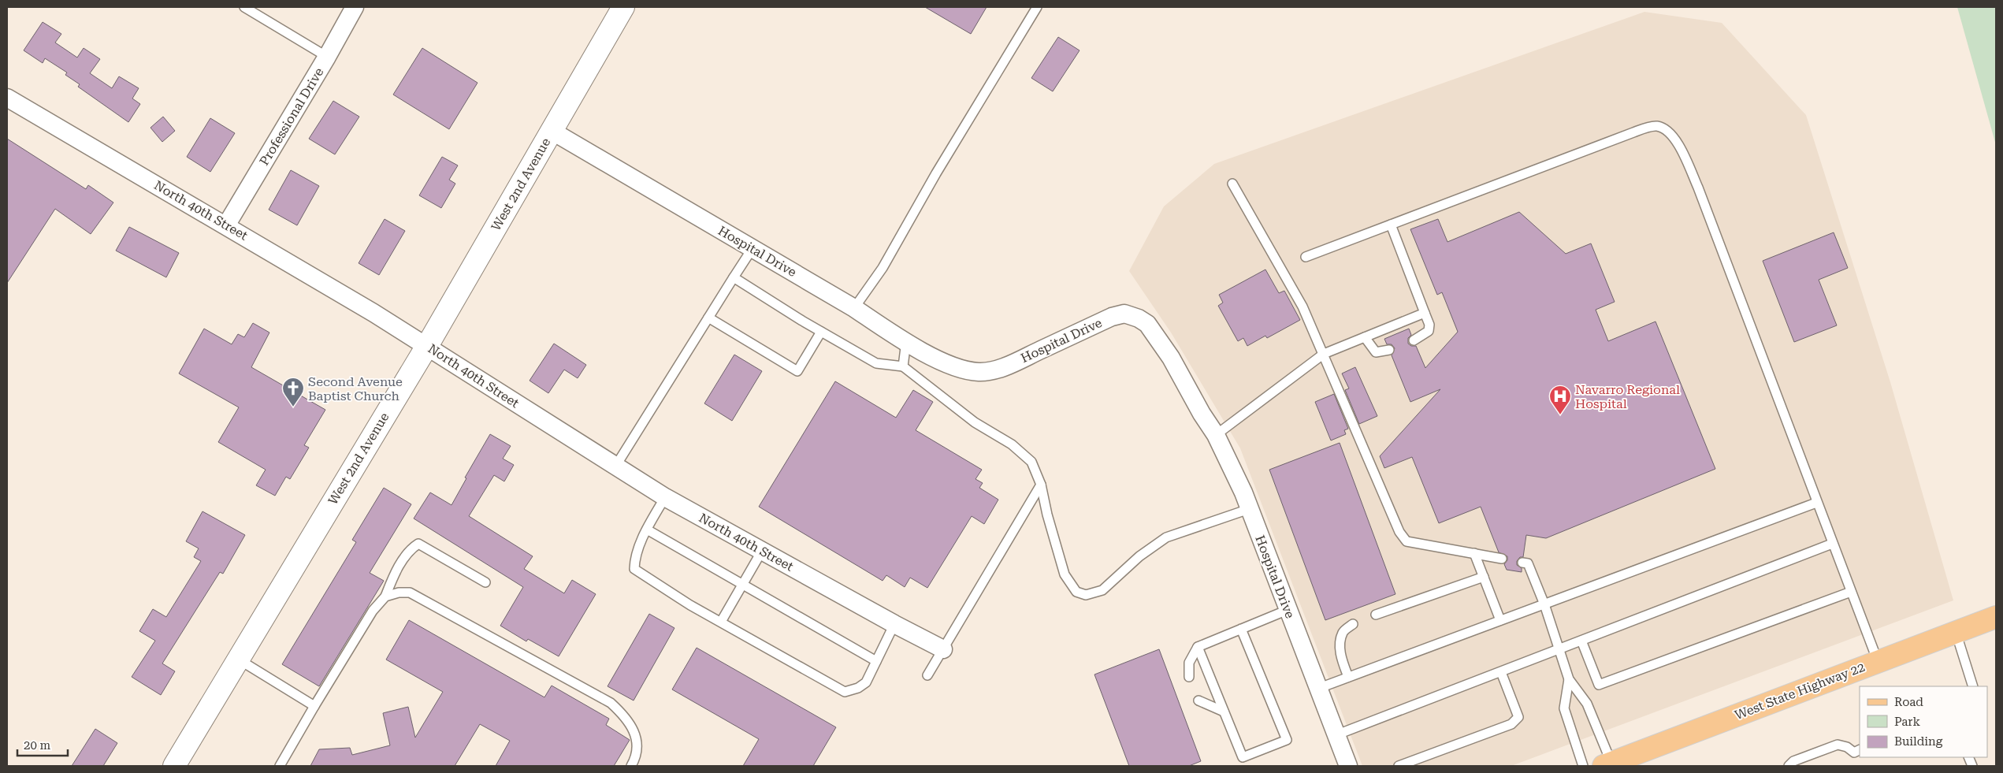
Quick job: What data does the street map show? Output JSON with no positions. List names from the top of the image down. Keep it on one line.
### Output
{"streets":{"main road":["West State Highway 22"],"street":["Professional Drive","West 2nd Avenue","North 40th Street","Hospital Drive"]},"crossings":[["Professional Drive","North 40th Street"],["West 2nd Avenue","North 40th Street"],["West 2nd Avenue","Hospital Drive"]],"places":{"church":["Second Avenue Baptist Church"],"hospital":["Navarro Regional Hospital"]},"legend":["Road","Park","Building"],"scale_bar":"20 m"}
